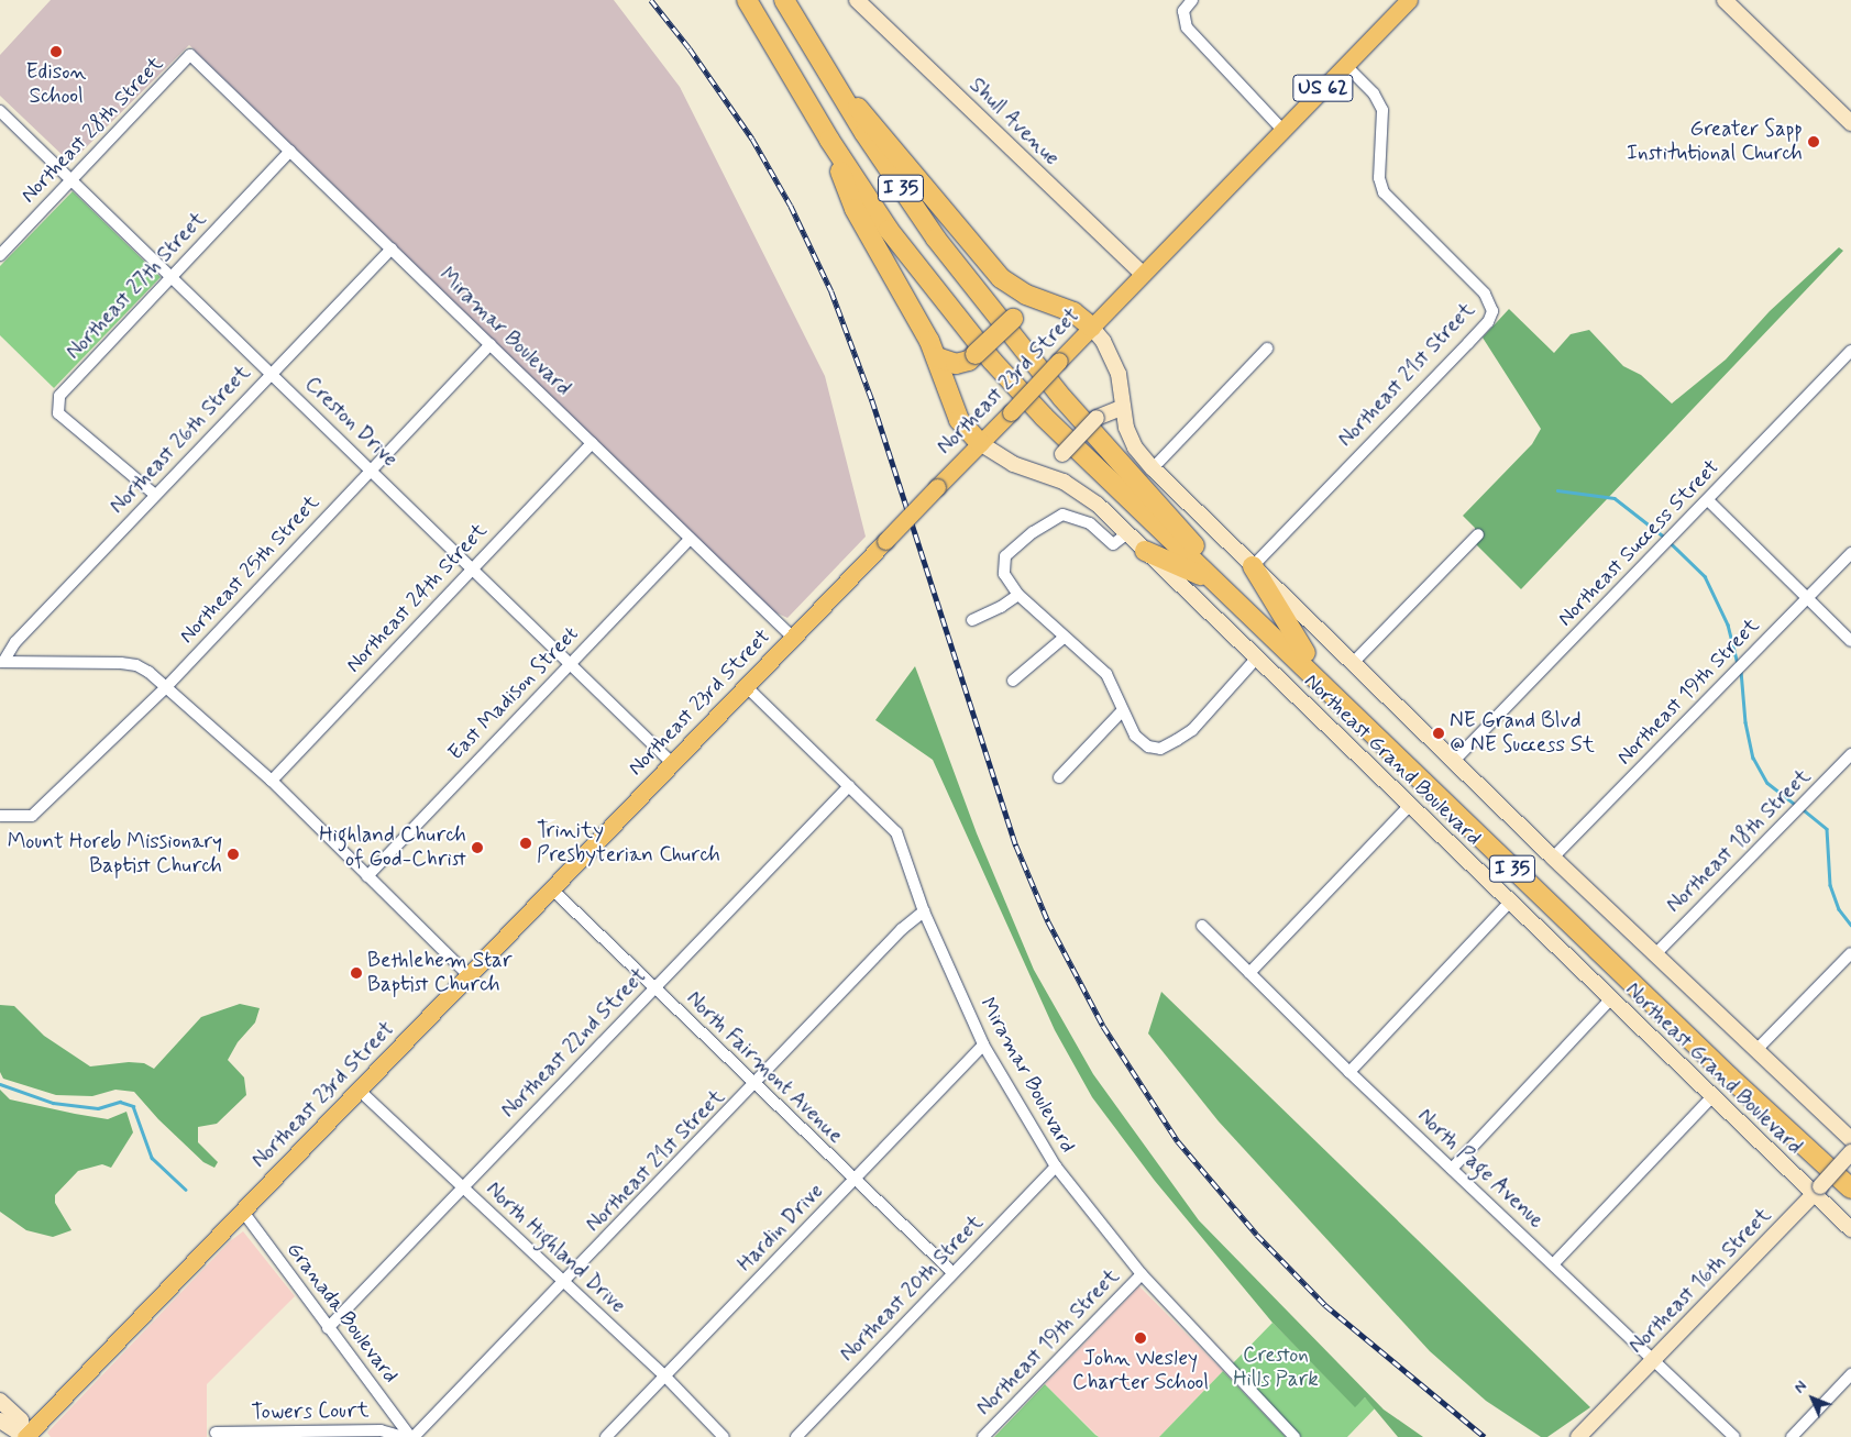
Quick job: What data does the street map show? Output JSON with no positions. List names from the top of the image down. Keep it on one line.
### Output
{"streets":{"highway":["I 35"],"main road":["US 62","Shull Avenue","Northeast 23rd Street","Northeast Grand Boulevard","Northeast 16th Street"],"street":["Northeast 28th Street","Northeast 27th Street","Miramar Boulevard","Northeast 21st Street","Creston Drive","Northeast 26th Street","Northeast Success Street","Northeast 25th Street","Northeast 24th Street","Northeast 19th Street","East Madison Street","Northeast 18th Street","Northeast 22nd Street","North Fairmont Avenue","North Page Avenue","Hardin Drive","North Highland Drive","Northeast 20th Street","Granada Boulevard","Towers Court"]},"crossings":[["Shull Avenue","Northeast 23rd Street"],["Northeast 28th Street","Miramar Boulevard"],["Northeast 28th Street","Creston Drive"],["Northeast 27th Street","Miramar Boulevard"],["Northeast 27th Street","Creston Drive"],["Northeast 27th Street","Northeast 26th Street"],["Miramar Boulevard","Northeast 21st Street"],["Miramar Boulevard","Northeast 23rd Street"],["Miramar Boulevard","Northeast 26th Street"],["Miramar Boulevard","Northeast 25th Street"],["Miramar Boulevard","Northeast 24th Street"],["Miramar Boulevard","Northeast 19th Street"],["Miramar Boulevard","East Madison Street"],["Miramar Boulevard","Northeast 22nd Street"],["Miramar Boulevard","Hardin Drive"],["Miramar Boulevard","Northeast 20th Street"],["Northeast 21st Street","Northeast 23rd Street"],["Northeast 21st Street","Northeast Grand Boulevard"],["Northeast 21st Street","North Fairmont Avenue"],["Northeast 21st Street","North Highland Drive"],["Northeast 21st Street","Granada Boulevard"],["Northeast 23rd Street","Creston Drive"],["Northeast 23rd Street","Northeast Grand Boulevard"],["Northeast 23rd Street","North Fairmont Avenue"],["Northeast 23rd Street","North Highland Drive"],["Northeast 23rd Street","Granada Boulevard"],["Creston Drive","Northeast 26th Street"],["Creston Drive","Northeast 25th Street"],["Creston Drive","Northeast 24th Street"],["Creston Drive","East Madison Street"],["Northeast Success Street","Northeast Grand Boulevard"],["Northeast 19th Street","Northeast Grand Boulevard"],["Northeast Grand Boulevard","Northeast 18th Street"],["Northeast Grand Boulevard","Northeast 16th Street"],["Northeast 22nd Street","North Fairmont Avenue"],["Northeast 22nd Street","North Highland Drive"],["Northeast 22nd Street","Granada Boulevard"],["North Fairmont Avenue","Hardin Drive"],["North Fairmont Avenue","Northeast 20th Street"],["North Page Avenue","Northeast 16th Street"],["Hardin Drive","North Highland Drive"]],"parks":["Creston Hills Park"],"places":["Edison School","Greater Sapp Institutional Church","NE Grand Blvd @ NE Success St","Trinity Presbyterian Church","Highland Church of God-Christ","Mount Horeb Missionary Baptist Church","Bethlehem Star Baptist Church","John Wesley Charter School"],"north":"top left"}
